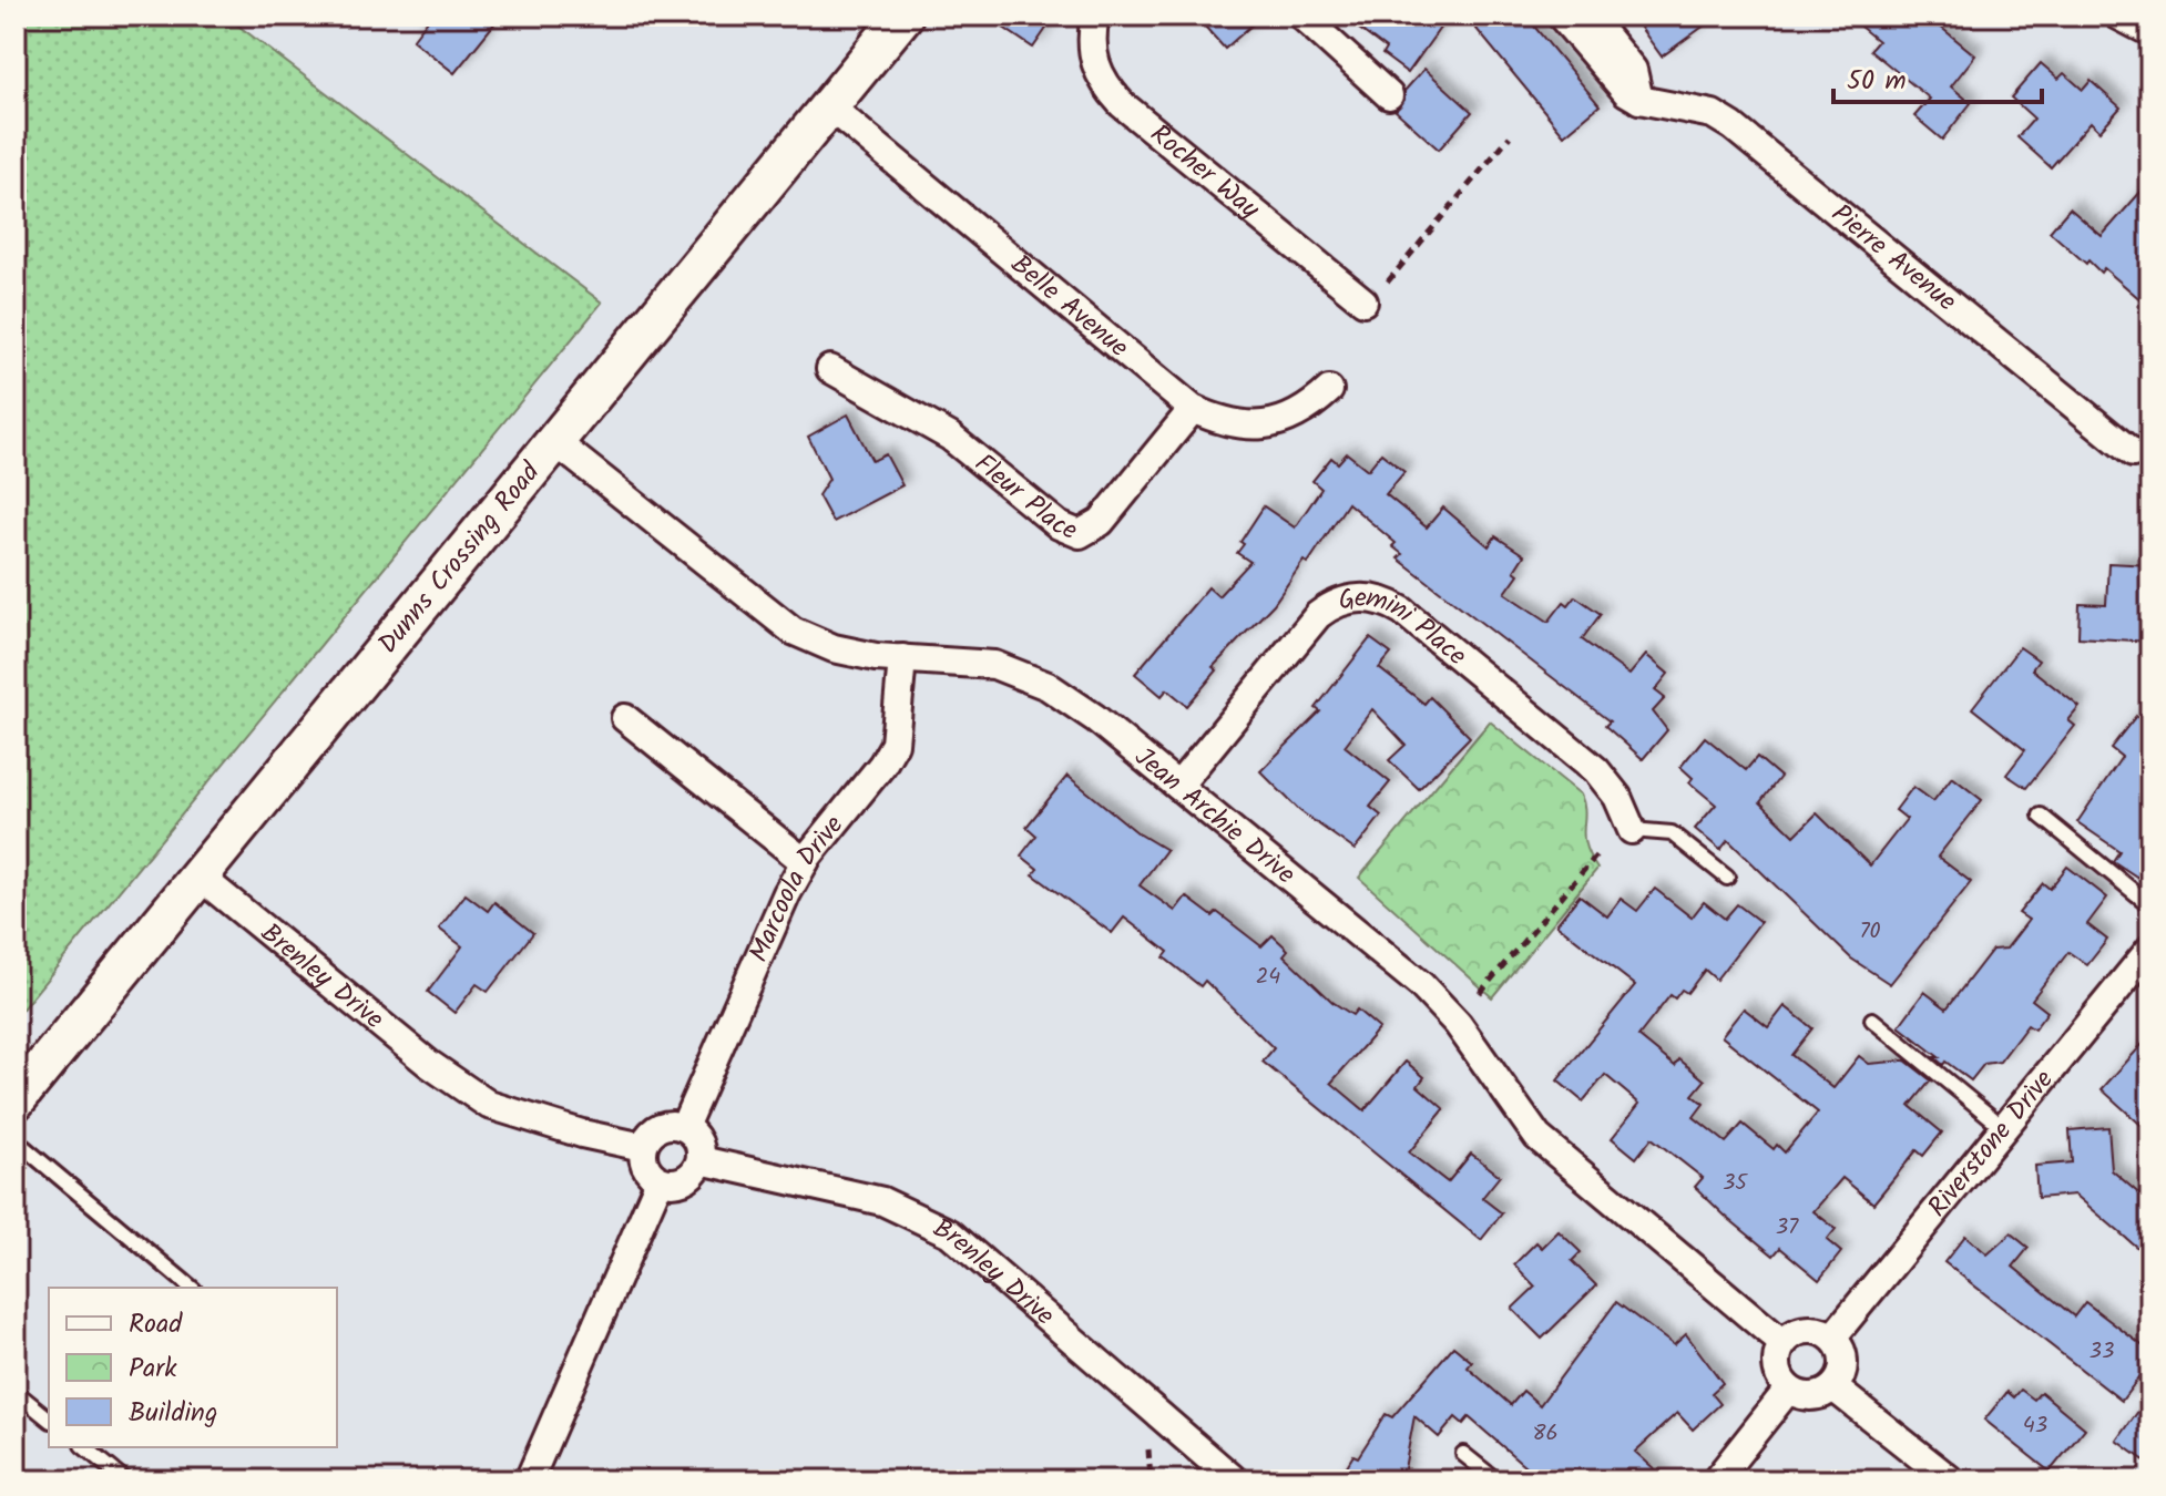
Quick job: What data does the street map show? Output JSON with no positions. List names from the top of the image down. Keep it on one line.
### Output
{"streets":{"street":["Rocher Way","Pierre Avenue","Belle Avenue","Fleur Place","Dunns Crossing Road","Gemini Place","Jean Archie Drive","Marcoola Drive","Brenley Drive","Riverstone Drive"]},"crossings":[["Belle Avenue","Fleur Place"],["Belle Avenue","Dunns Crossing Road"],["Dunns Crossing Road","Jean Archie Drive"],["Dunns Crossing Road","Brenley Drive"],["Gemini Place","Jean Archie Drive"],["Jean Archie Drive","Marcoola Drive"],["Jean Archie Drive","Riverstone Drive"],["Marcoola Drive","Brenley Drive"]],"house_numbers":["70","24","35","37","33","43","86"],"legend":["Road","Park","Building"],"scale_bar":"50 m"}
